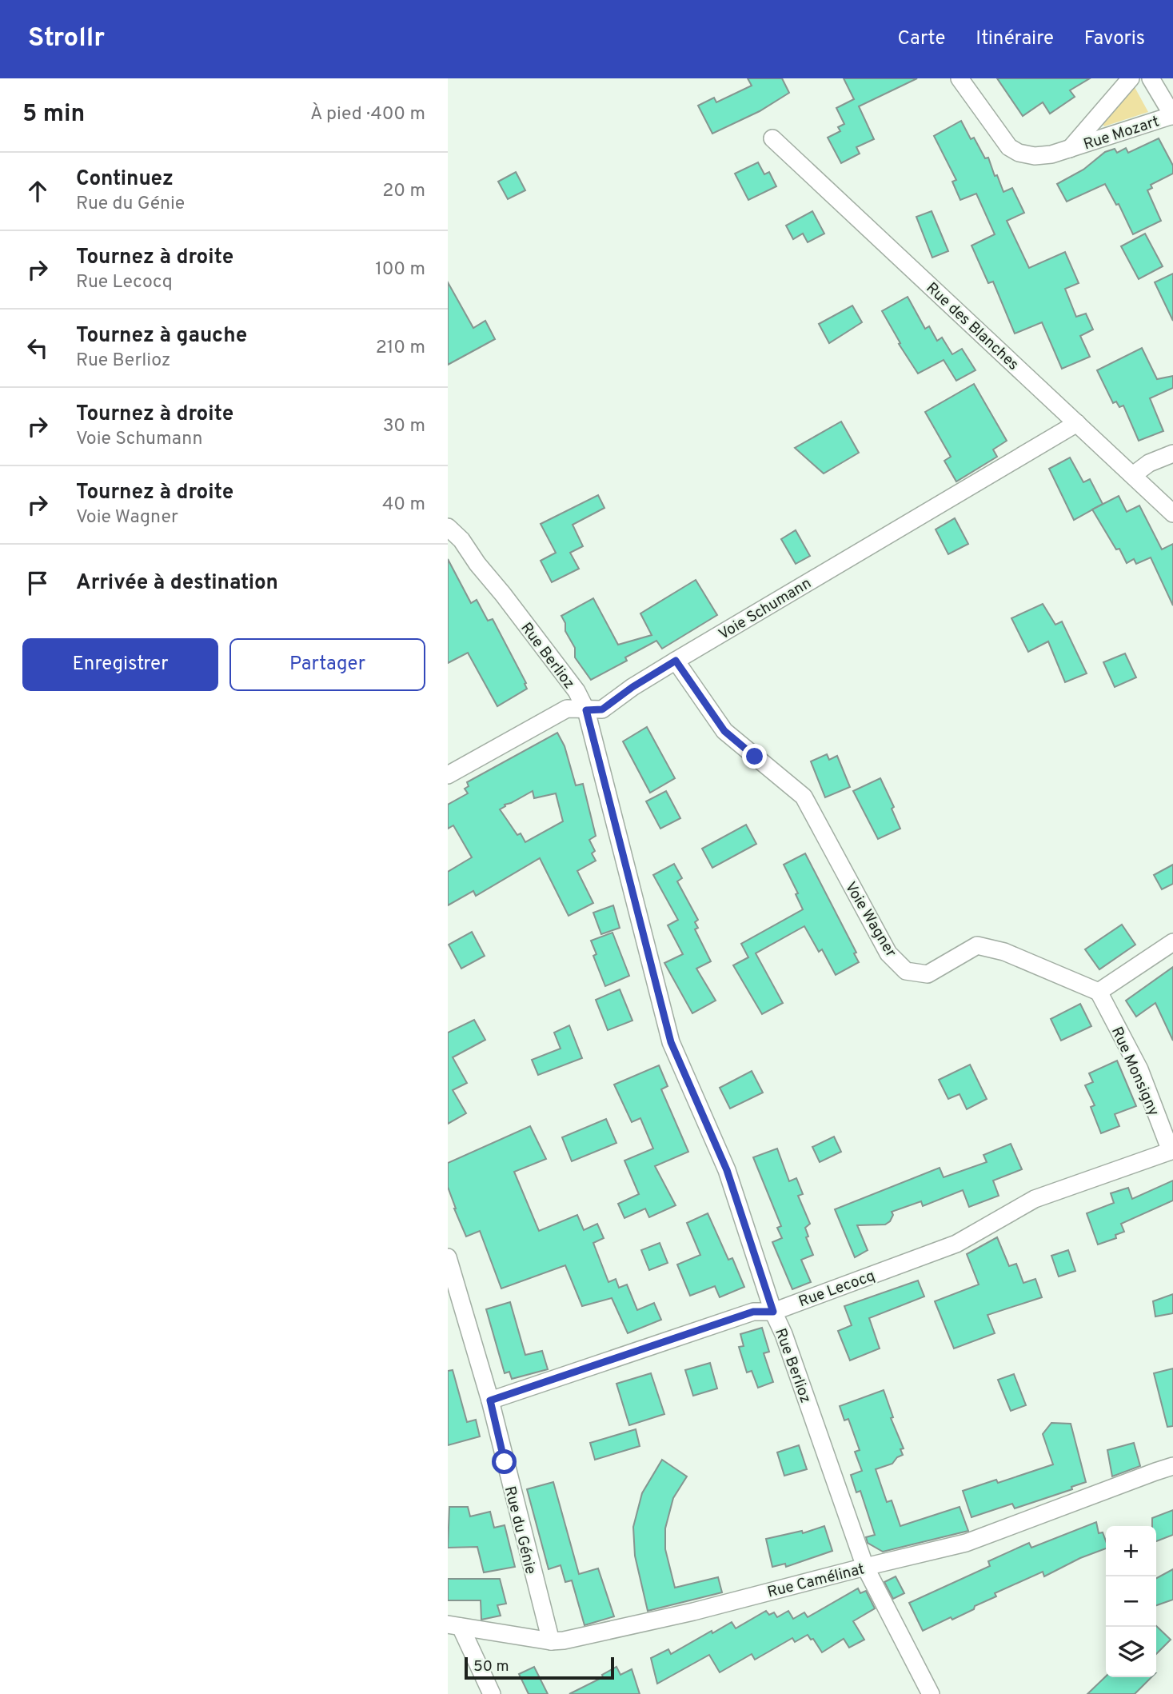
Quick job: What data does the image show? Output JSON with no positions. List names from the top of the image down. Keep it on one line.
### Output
{"streets":{"street":["Rue Mozart","Rue des Blanches","Voie Schumann","Rue Berlioz","Voie Wagner","Rue Monsigny","Rue Lecocq","Rue du Génie","Rue Camélinat"]},"crossings":[["Rue des Blanches","Voie Schumann"],["Voie Schumann","Rue Berlioz"],["Voie Schumann","Voie Wagner"],["Rue Berlioz","Rue Lecocq"],["Rue Berlioz","Rue Camélinat"],["Voie Wagner","Rue Monsigny"],["Rue Monsigny","Rue Lecocq"],["Rue Lecocq","Rue du Génie"],["Rue du Génie","Rue Camélinat"]],"scale_bar":"50 m","page":{"header":"Strollr","nav":["Carte","Itinéraire","Favoris"],"heading":["5 min","À pied · 400 m"],"list":[["Continuez","Rue du Génie","20 m"],["Tournez à droite","Rue Lecocq","100 m"],["Tournez à gauche","Rue Berlioz","210 m"],["Tournez à droite","Voie Schumann","30 m"],["Tournez à droite","Voie Wagner","40 m"],"Arrivée à destination"],"buttons":["Enregistrer","Partager"],"map_buttons":["+","−"],"scale":"50 m"}}
